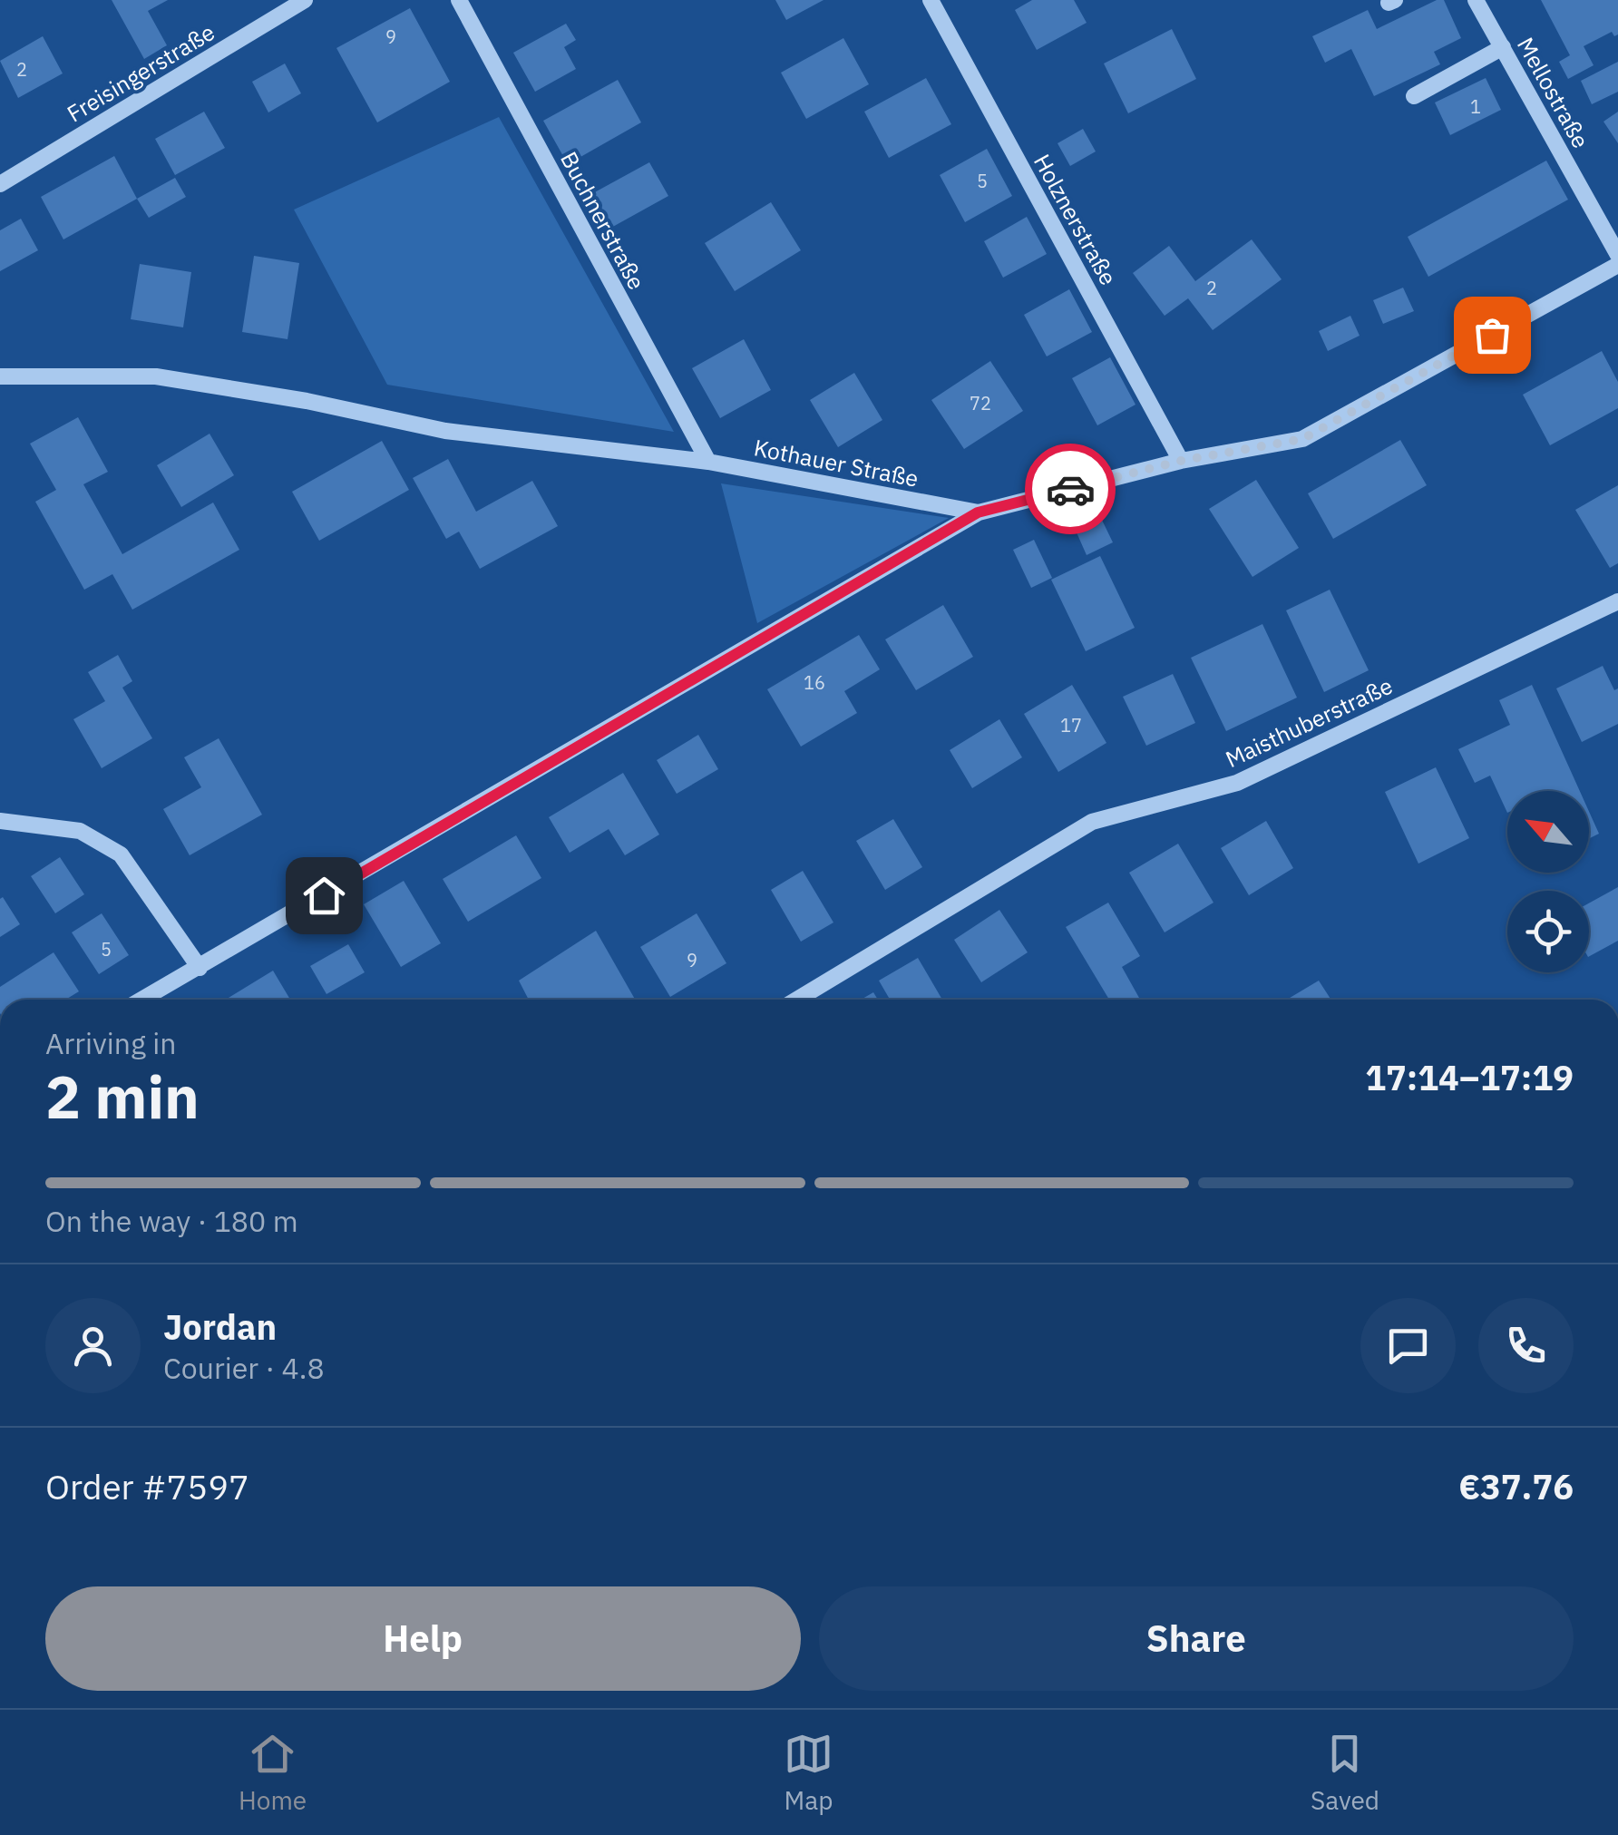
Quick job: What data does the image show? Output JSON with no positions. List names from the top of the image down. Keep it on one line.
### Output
{"streets":{"street":["Freisingerstraße","Mellostraße","Holznerstraße","Buchnerstraße","Kothauer Straße","Maisthuberstraße"]},"crossings":[["Holznerstraße","Kothauer Straße"],["Buchnerstraße","Kothauer Straße"]],"house_numbers":["9","2","1","5","2","72","16","17","5","9"],"north":"top left","page":{"heading":["2 min","Arriving in","17:14–17:19"],"panel":["Jordan","Courier · 4.8","Order #7597","€37.76"],"bar":"On the way · 180 m","buttons":["Help","Share"],"tabs":["Home","Map","Saved"]}}
